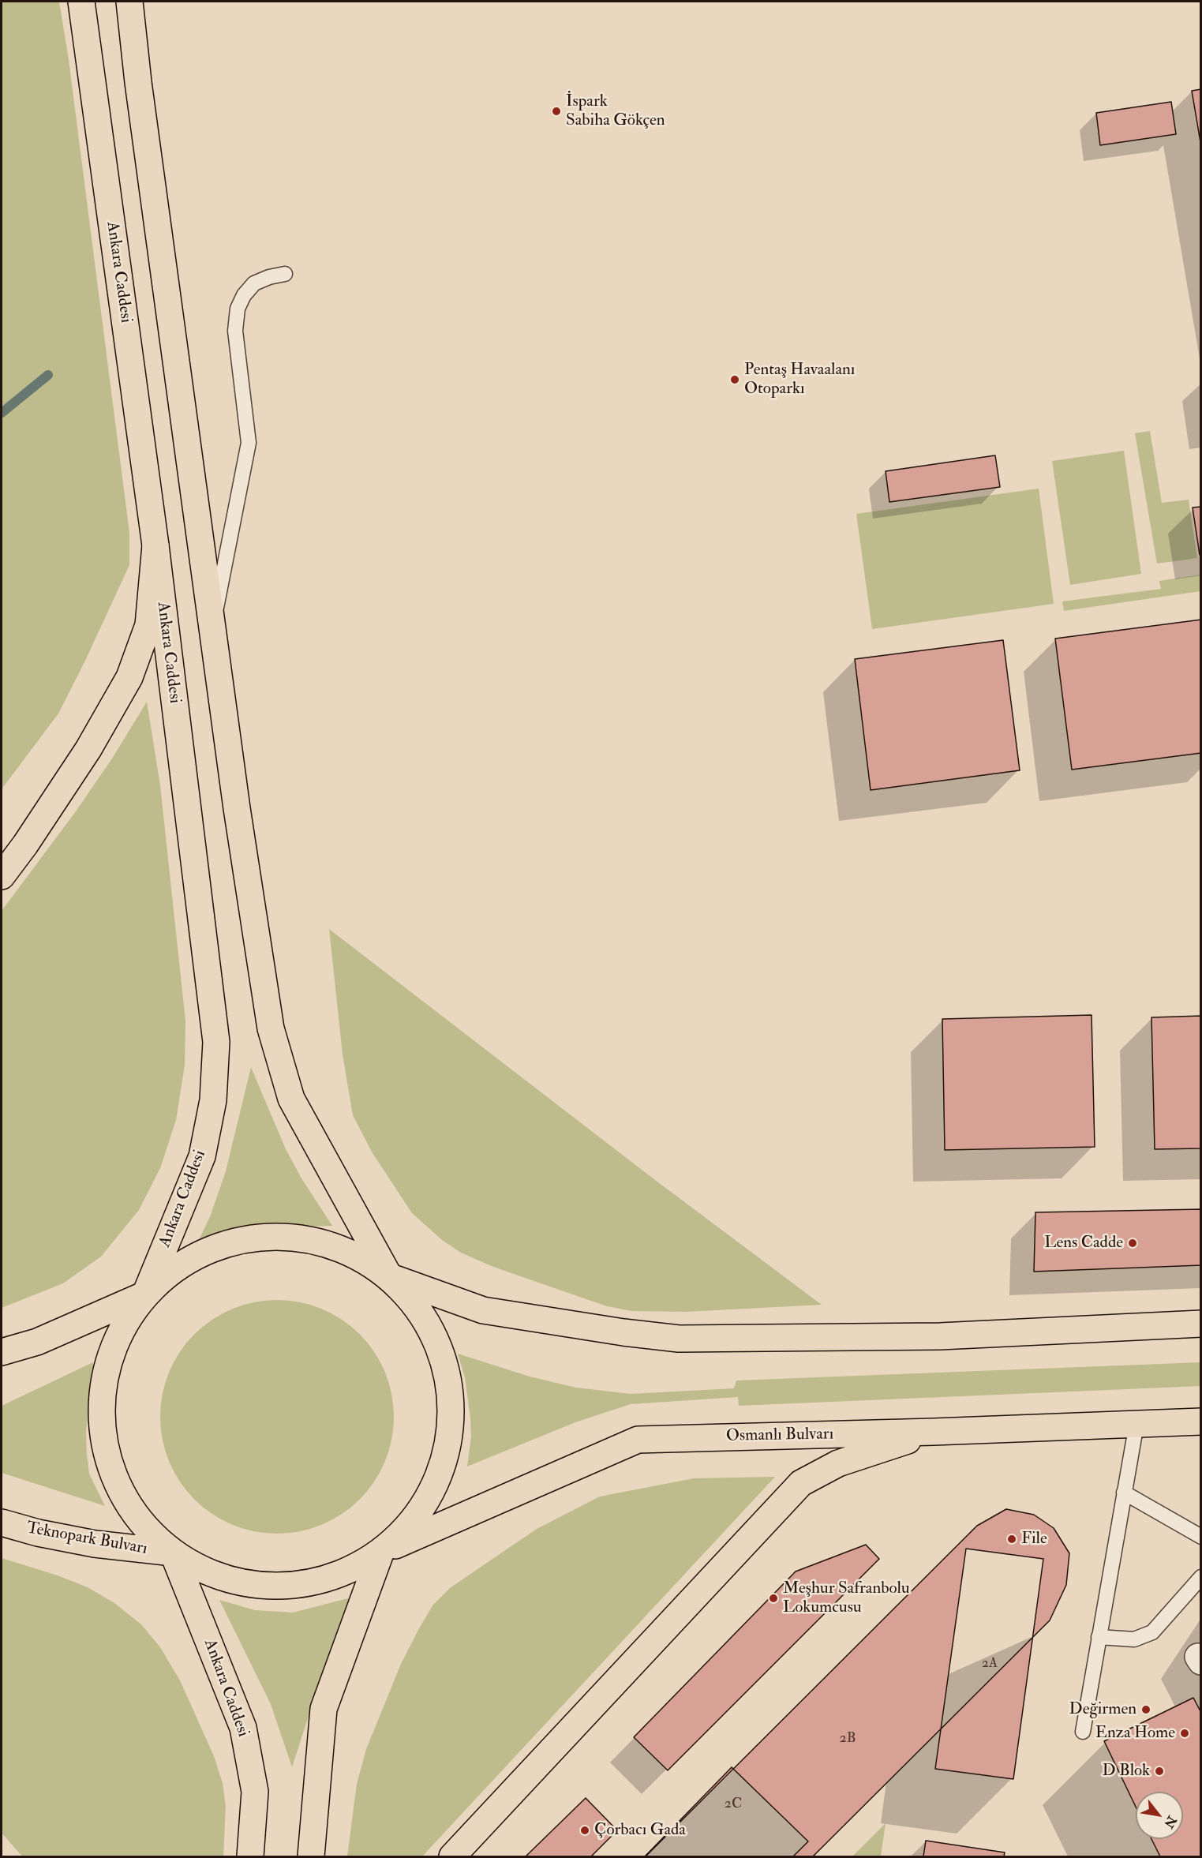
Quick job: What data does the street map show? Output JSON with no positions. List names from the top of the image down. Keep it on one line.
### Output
{"streets":{"main road":["Ankara Caddesi","Osmanlı Bulvarı","Teknopark Bulvarı"]},"crossings":[["Ankara Caddesi","Teknopark Bulvarı"]],"places":["İspark Sabiha Gökçen","Pentaş Havaalanı Otoparkı","Lens Cadde","File","Meşhur Safranbolu Lokumcusu","Değirmen","Enza Home","D Blok","Çorbacı Gada"],"house_numbers":["2A","2B","2C"],"north":"bottom right"}
